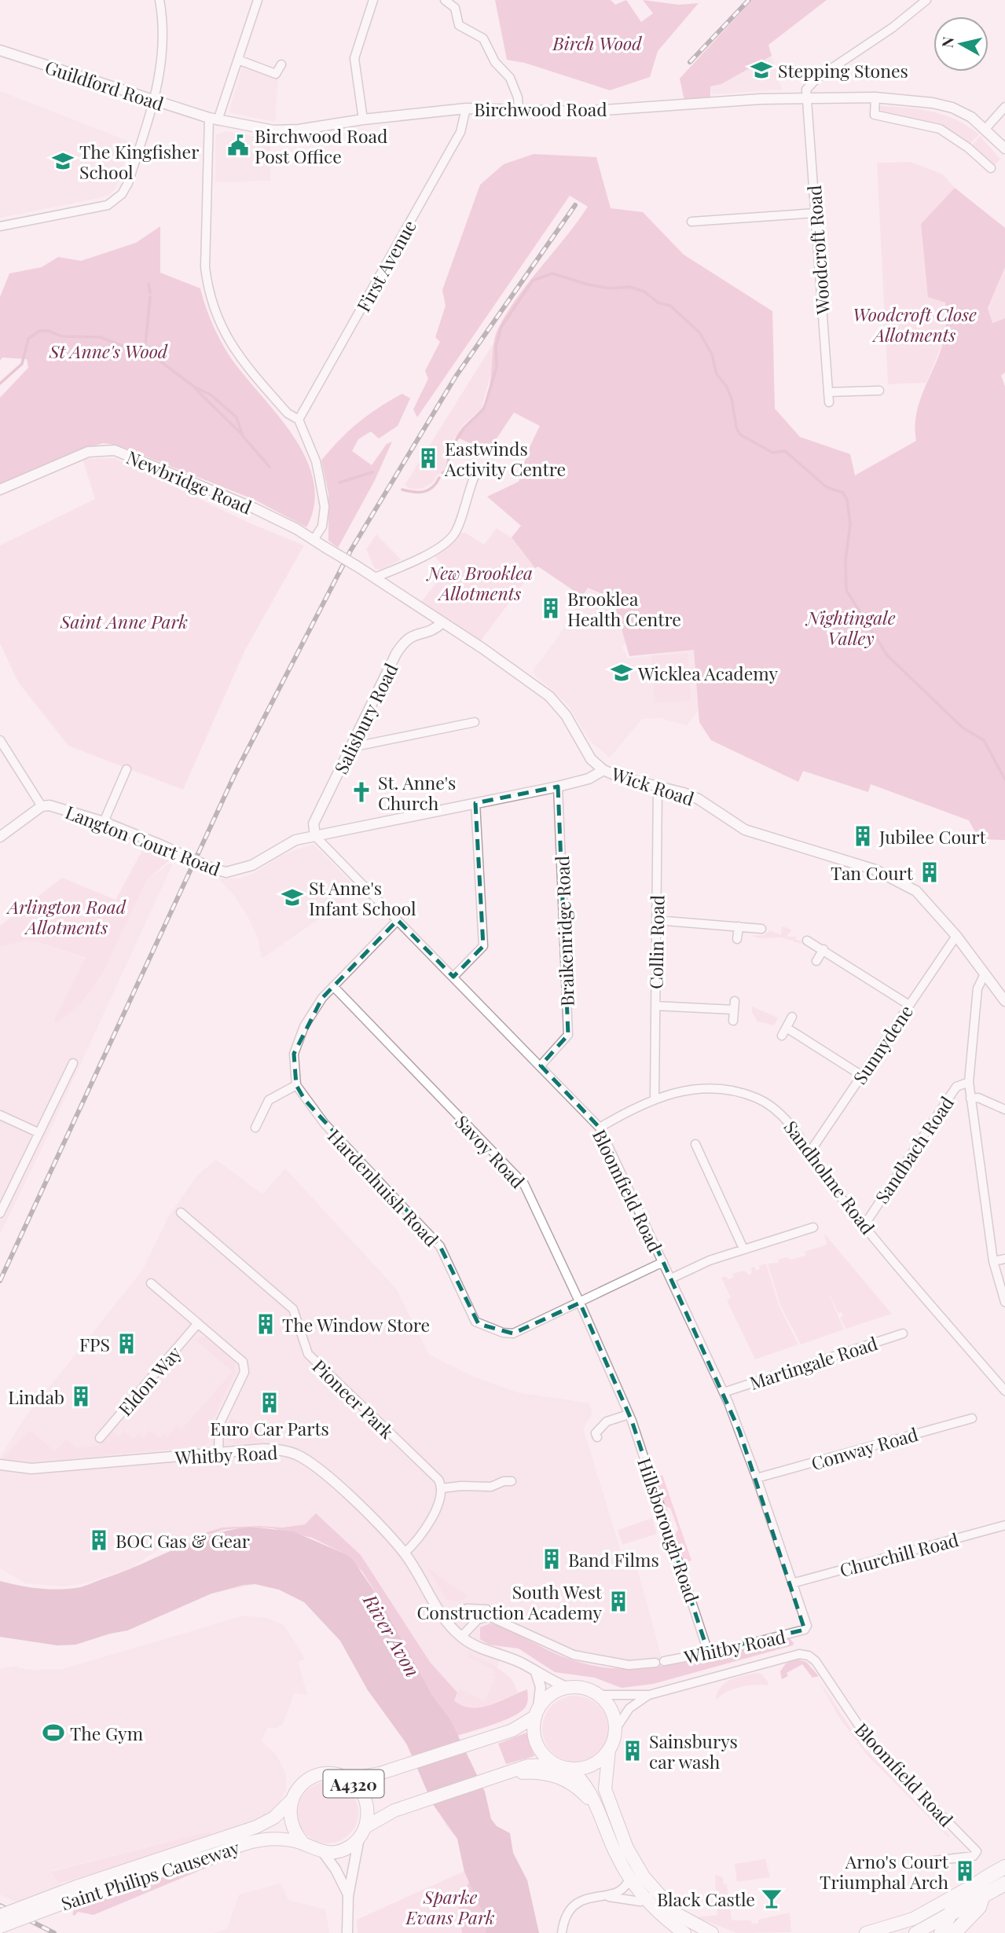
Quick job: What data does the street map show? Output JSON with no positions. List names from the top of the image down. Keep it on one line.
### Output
{"streets":{"main road":["A4320","Saint Philips Causeway"],"street":["Guildford Road","Birchwood Road","Woodcroft Road","First Avenue","Newbridge Road","Salisbury Road","Wick Road","Langton Court Road","Braikenridge Road","Collin Road","Sunnydene","Sandbach Road","Savoy Road","Sandholme Road","Hardenhuish Road","Bloomfield Road","Martingale Road","Eldon Way","Pioneer Park","Conway Road","Whitby Road","Hillsborough Road","Churchill Road"]},"crossings":[["Guildford Road","Birchwood Road"],["Birchwood Road","Woodcroft Road"],["Birchwood Road","First Avenue"],["Newbridge Road","Wick Road"],["Salisbury Road","Wick Road"],["Salisbury Road","Langton Court Road"],["Salisbury Road","Bloomfield Road"],["Wick Road","Langton Court Road"],["Wick Road","Collin Road"],["Wick Road","Sunnydene"],["Langton Court Road","Braikenridge Road"],["Langton Court Road","Bloomfield Road"],["Braikenridge Road","Bloomfield Road"],["Collin Road","Sandholme Road"],["Sunnydene","Sandholme Road"],["Sandbach Road","Sandholme Road"],["Savoy Road","Hardenhuish Road"],["Savoy Road","Hillsborough Road"],["Sandholme Road","Bloomfield Road"],["Hardenhuish Road","Bloomfield Road"],["Bloomfield Road","Martingale Road"],["Bloomfield Road","Conway Road"],["Bloomfield Road","Whitby Road"],["Bloomfield Road","Churchill Road"],["Whitby Road","Hillsborough Road"],["Whitby Road","A4320"],["A4320","Saint Philips Causeway"]],"water":["River Avon"],"parks":["Birch Wood","Woodcroft Close Allotments","St Anne's Wood","New Brooklea Allotments","Nightingale Valley","Saint Anne Park","Arlington Road Allotments","Sparke Evans Park"],"places":{"school or university":["Stepping Stones","The Kingfisher School","Wicklea Academy","St Anne's Infant School"],"public building":["Birchwood Road Post Office"],"building":["Eastwinds Activity Centre","Brooklea Health Centre","Jubilee Court","Tan Court","The Window Store","FPS","Lindab","Euro Car Parts","BOC Gas & Gear","Band Films","South West Construction Academy","Sainsburys car wash","Arno's Court Triumphal Arch"],"church":["St. Anne's Church"],"sports":["The Gym"],"bar":["Black Castle"]},"north":"left"}
